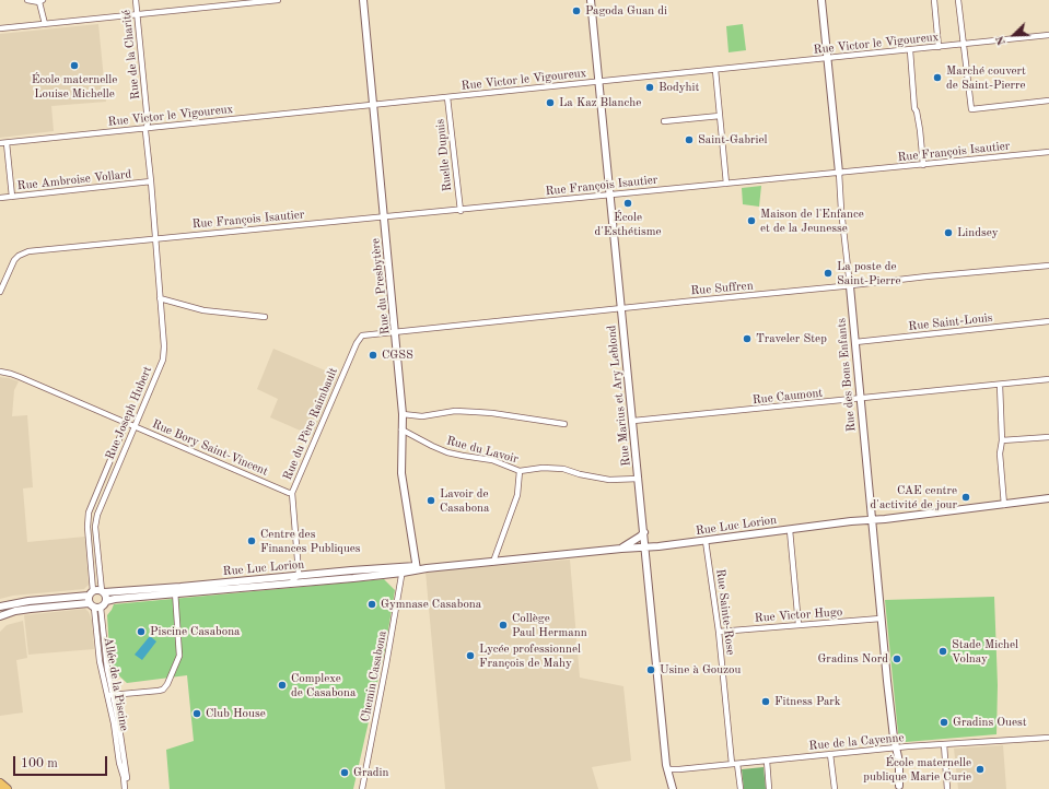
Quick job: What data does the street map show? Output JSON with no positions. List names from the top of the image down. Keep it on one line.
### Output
{"streets":{"street":["Rue Victor le Vigoureux","Rue de la Charité","Rue François Isautier","Ruelle Dupuis","Rue Ambroise Vollard","Rue du Presbytère","Rue Suffren","Rue Saint-Louis","Rue des Bons Enfants","Rue Marius et Ary Leblond","Rue Caumont","Rue Joseph Hubert","Rue du Père Raimbault","Rue Bory Saint-Vincent","Rue du Lavoir","Rue Luc Lorion","Rue Sainte-Rose","Rue Victor Hugo","Chemin Casabona","Allée de la Piscine","Rue de la Cayenne"]},"crossings":[["Rue Victor le Vigoureux","Rue de la Charité"],["Rue Victor le Vigoureux","Ruelle Dupuis"],["Rue Victor le Vigoureux","Rue du Presbytère"],["Rue Victor le Vigoureux","Rue des Bons Enfants"],["Rue Victor le Vigoureux","Rue Marius et Ary Leblond"],["Rue de la Charité","Rue François Isautier"],["Rue de la Charité","Rue Ambroise Vollard"],["Rue de la Charité","Rue Joseph Hubert"],["Rue François Isautier","Ruelle Dupuis"],["Rue François Isautier","Rue du Presbytère"],["Rue François Isautier","Rue des Bons Enfants"],["Rue François Isautier","Rue Marius et Ary Leblond"],["Rue François Isautier","Rue Joseph Hubert"],["Rue du Presbytère","Rue Suffren"],["Rue du Presbytère","Rue du Père Raimbault"],["Rue du Presbytère","Rue du Lavoir"],["Rue du Presbytère","Rue Luc Lorion"],["Rue Suffren","Rue des Bons Enfants"],["Rue Suffren","Rue Marius et Ary Leblond"],["Rue Suffren","Rue du Père Raimbault"],["Rue Saint-Louis","Rue des Bons Enfants"],["Rue des Bons Enfants","Rue Caumont"],["Rue des Bons Enfants","Rue Luc Lorion"],["Rue des Bons Enfants","Rue Victor Hugo"],["Rue des Bons Enfants","Rue de la Cayenne"],["Rue Marius et Ary Leblond","Rue Caumont"],["Rue Marius et Ary Leblond","Rue du Lavoir"],["Rue Marius et Ary Leblond","Rue Luc Lorion"],["Rue Marius et Ary Leblond","Rue de la Cayenne"],["Rue Joseph Hubert","Rue Bory Saint-Vincent"],["Rue Joseph Hubert","Rue Luc Lorion"],["Rue du Père Raimbault","Rue Bory Saint-Vincent"],["Rue du Père Raimbault","Rue Luc Lorion"],["Rue Luc Lorion","Rue Sainte-Rose"],["Rue Luc Lorion","Chemin Casabona"],["Rue Sainte-Rose","Rue Victor Hugo"],["Rue Sainte-Rose","Rue de la Cayenne"]],"places":["Pagoda Guan di","École maternelle Louise Michelle","Marché couvert de Saint-Pierre","Bodyhit","La Kaz Blanche","Saint-Gabriel","École d'Esthétisme","Maison de l'Enfance et de la Jeunesse","Lindsey","La poste de Saint-Pierre","Traveler Step","CGSS","CAE centre d'activité de jour","Lavoir de Casabona","Centre des Finances Publiques","Gymnase Casabona","Collège Paul Hermann","Piscine Casabona","Stade Michel Volnay","Lycée professionnel François de Mahy","Gradins Nord","Usine à Gouzou","Complexe de Casabona","Fitness Park","Club House","Gradins Ouest","École maternelle publique Marie Curie","Gradin"],"scale_bar":"100 m","north":"bottom left"}
